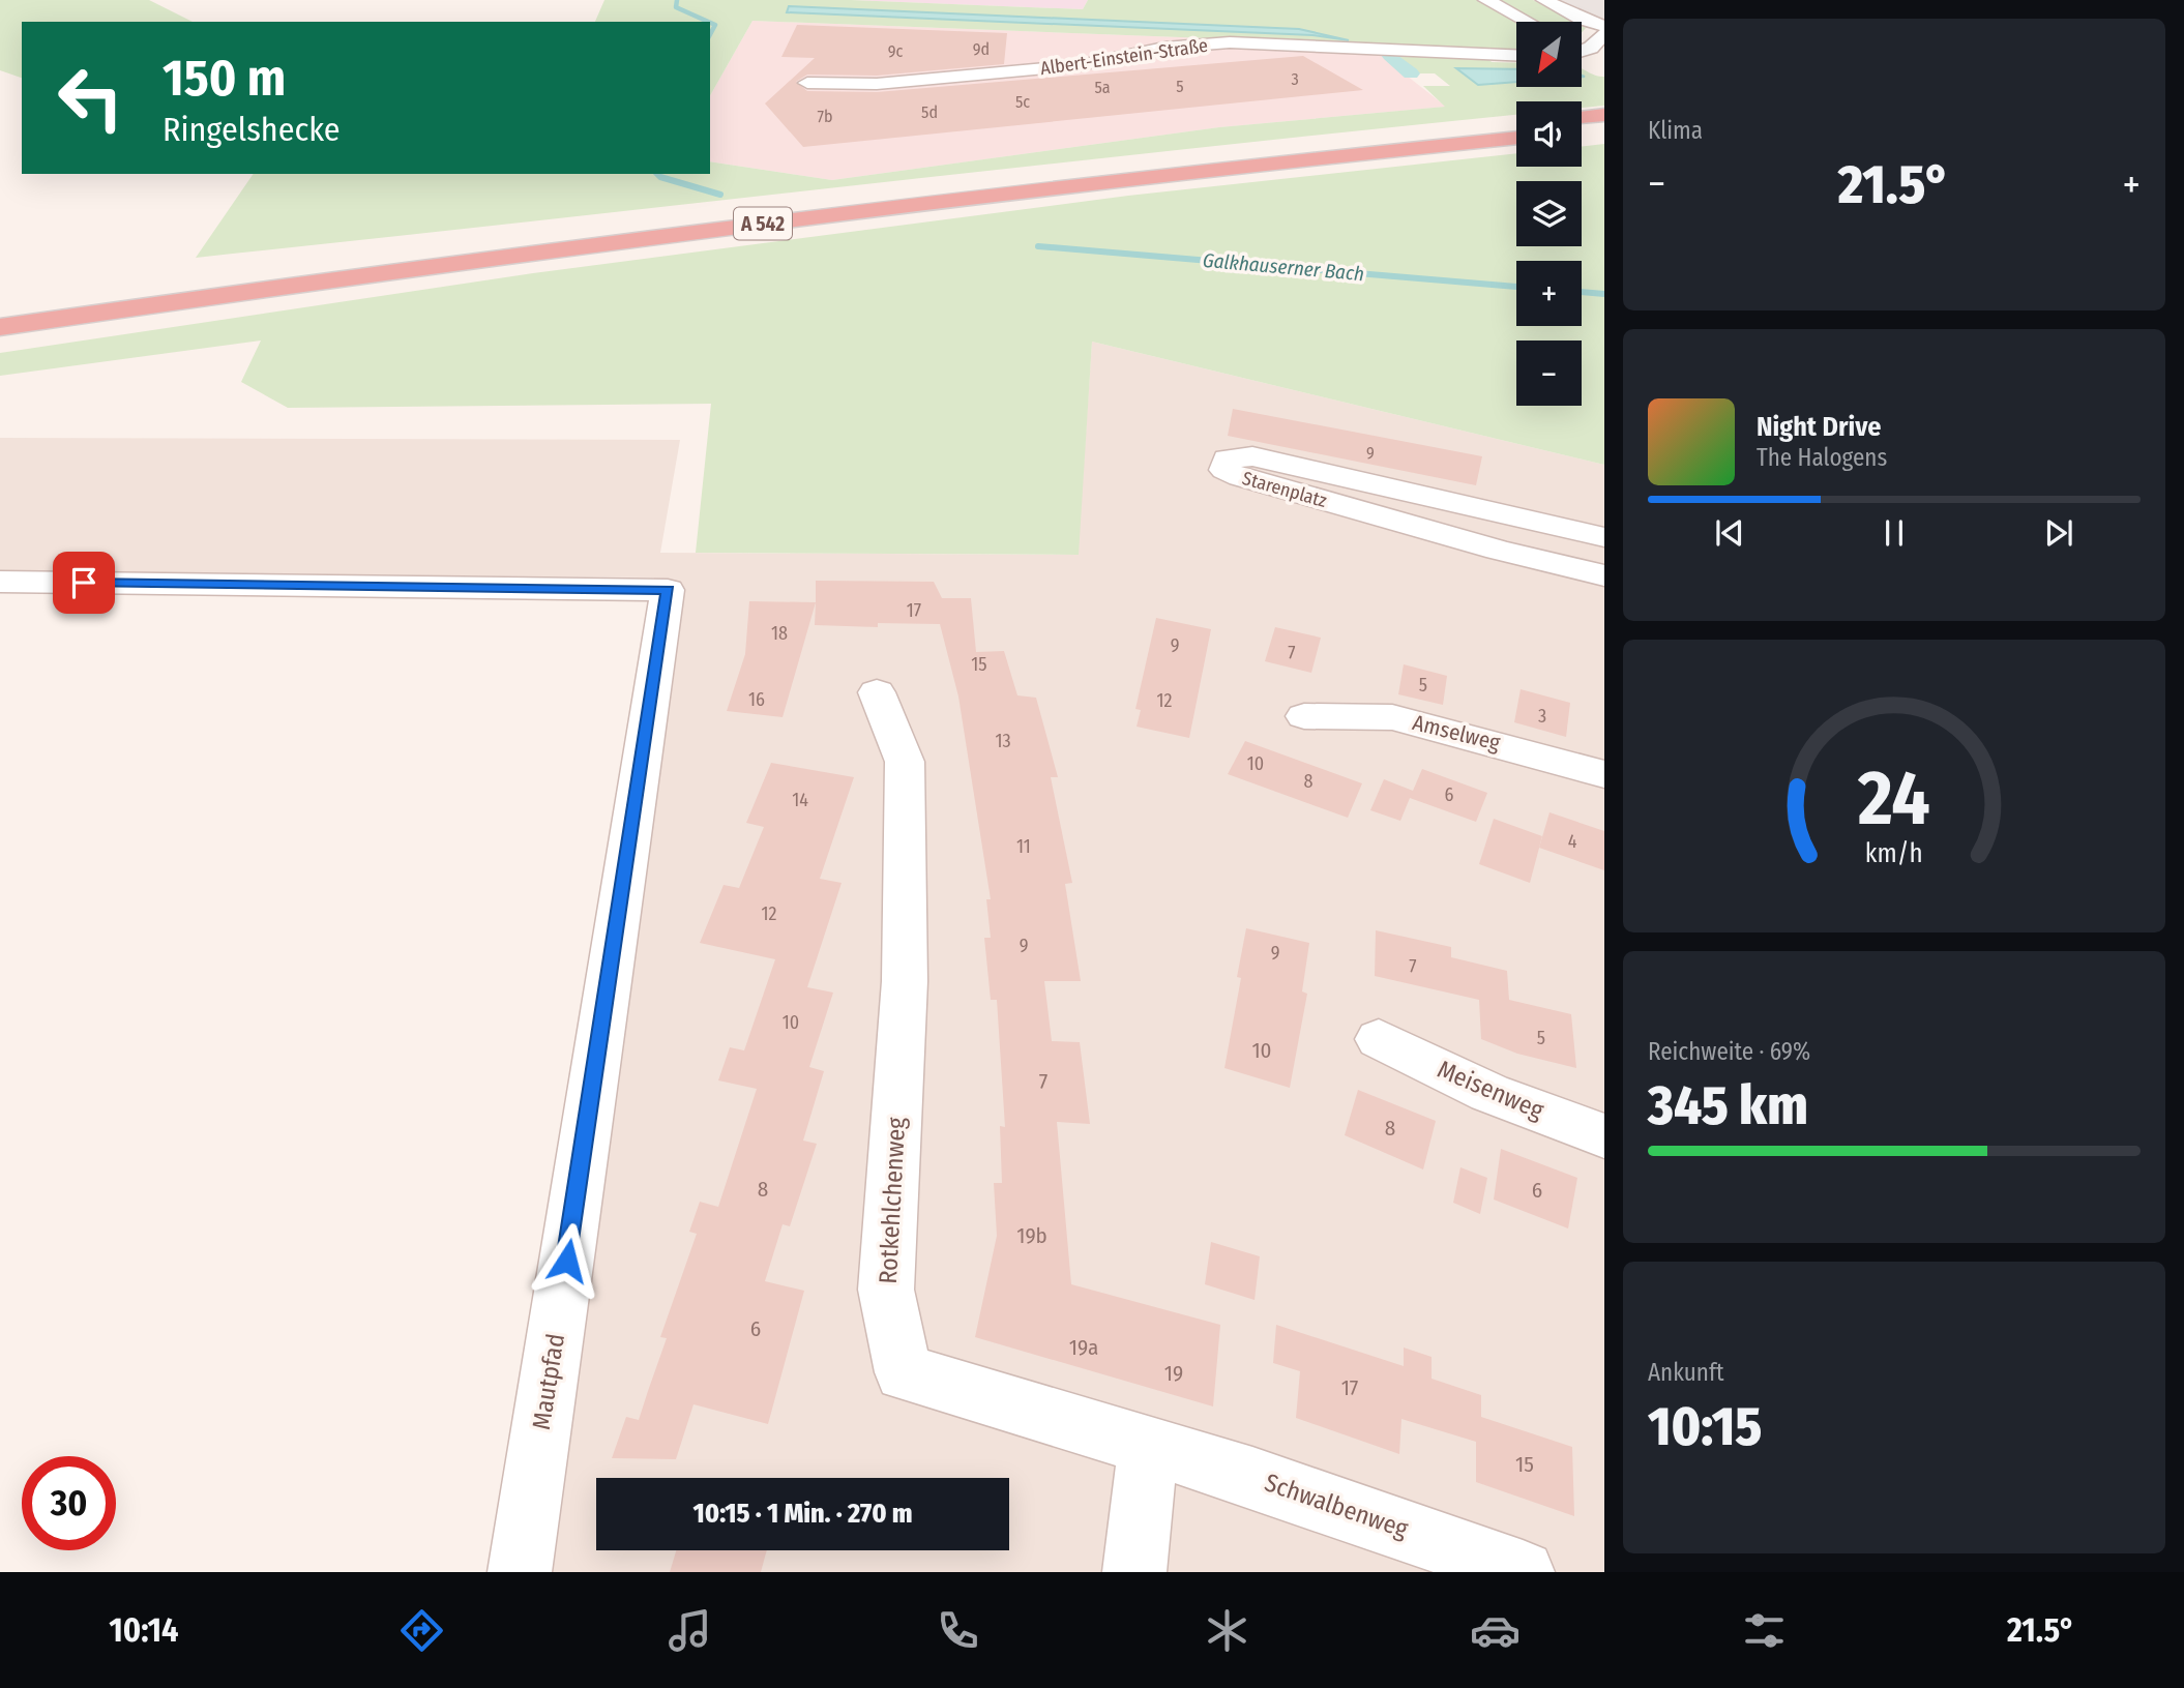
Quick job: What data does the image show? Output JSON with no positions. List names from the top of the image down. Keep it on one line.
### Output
{"streets":{"highway":["A 542"],"street":["Albert-Einstein-Straße","Starenplatz","Amselweg","Meisenweg","Rotkehlchenweg","Mautpfad","Schwalbenweg"]},"crossings":[["Rotkehlchenweg","Schwalbenweg"]],"water":["Galkhauserner Bach"],"house_numbers":["9d","9c","3","5","5a","5c","5d","7b","9","17","18","9","7","15","5","16","12","3","13","10","8","6","14","4","11","12","9","9","7","10","5","10","7","8","8","6","19b","6","19a","19","17","15"],"north":"bottom left","page":{"tile":["Klima",["Reichweite · 69%","345 km"],["Ankunft","10:15"]],"map_buttons":["+","−"],"turn":["150 m","Ringelshecke"],"heat":["−","21.5°","+"],"song":["Night Drive","The Halogens"],"limit":"30","trip":"10:15 · 1 Min. · 270 m","tabs":["10:14","21.5°"],"gauge":["24","km/h"]}}
